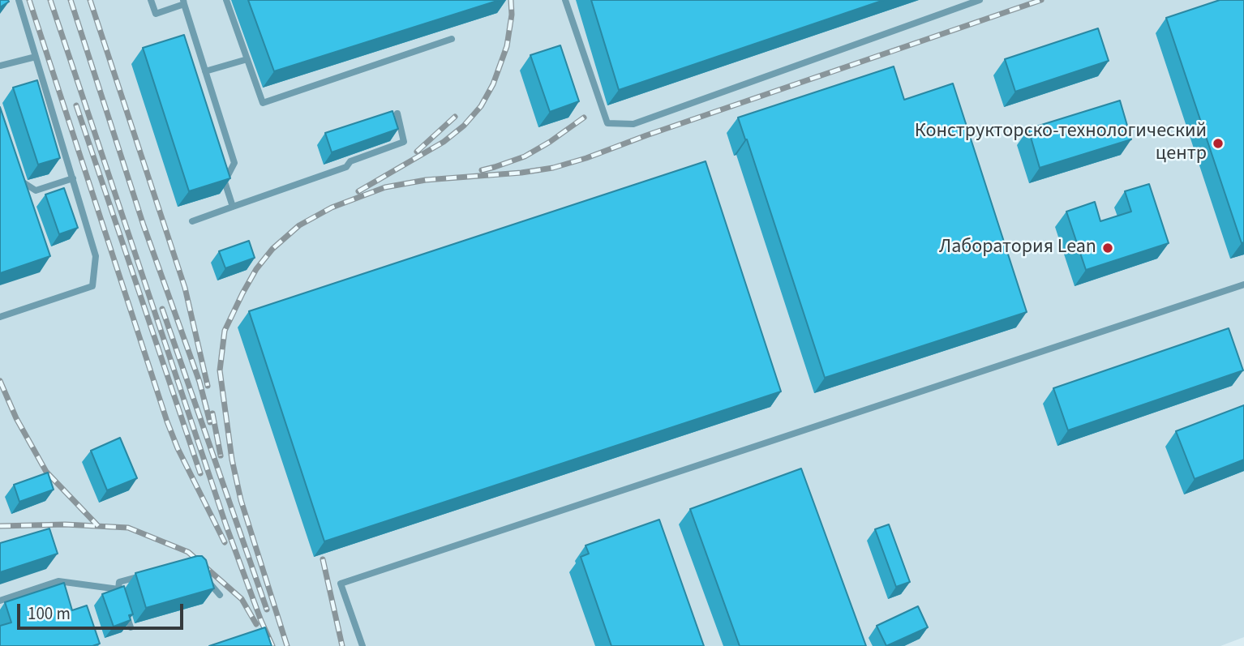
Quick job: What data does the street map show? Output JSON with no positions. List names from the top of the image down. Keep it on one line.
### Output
{"places":["Конструкторско-технологический центр","Лаборатория Lean"],"scale_bar":"100 m"}
